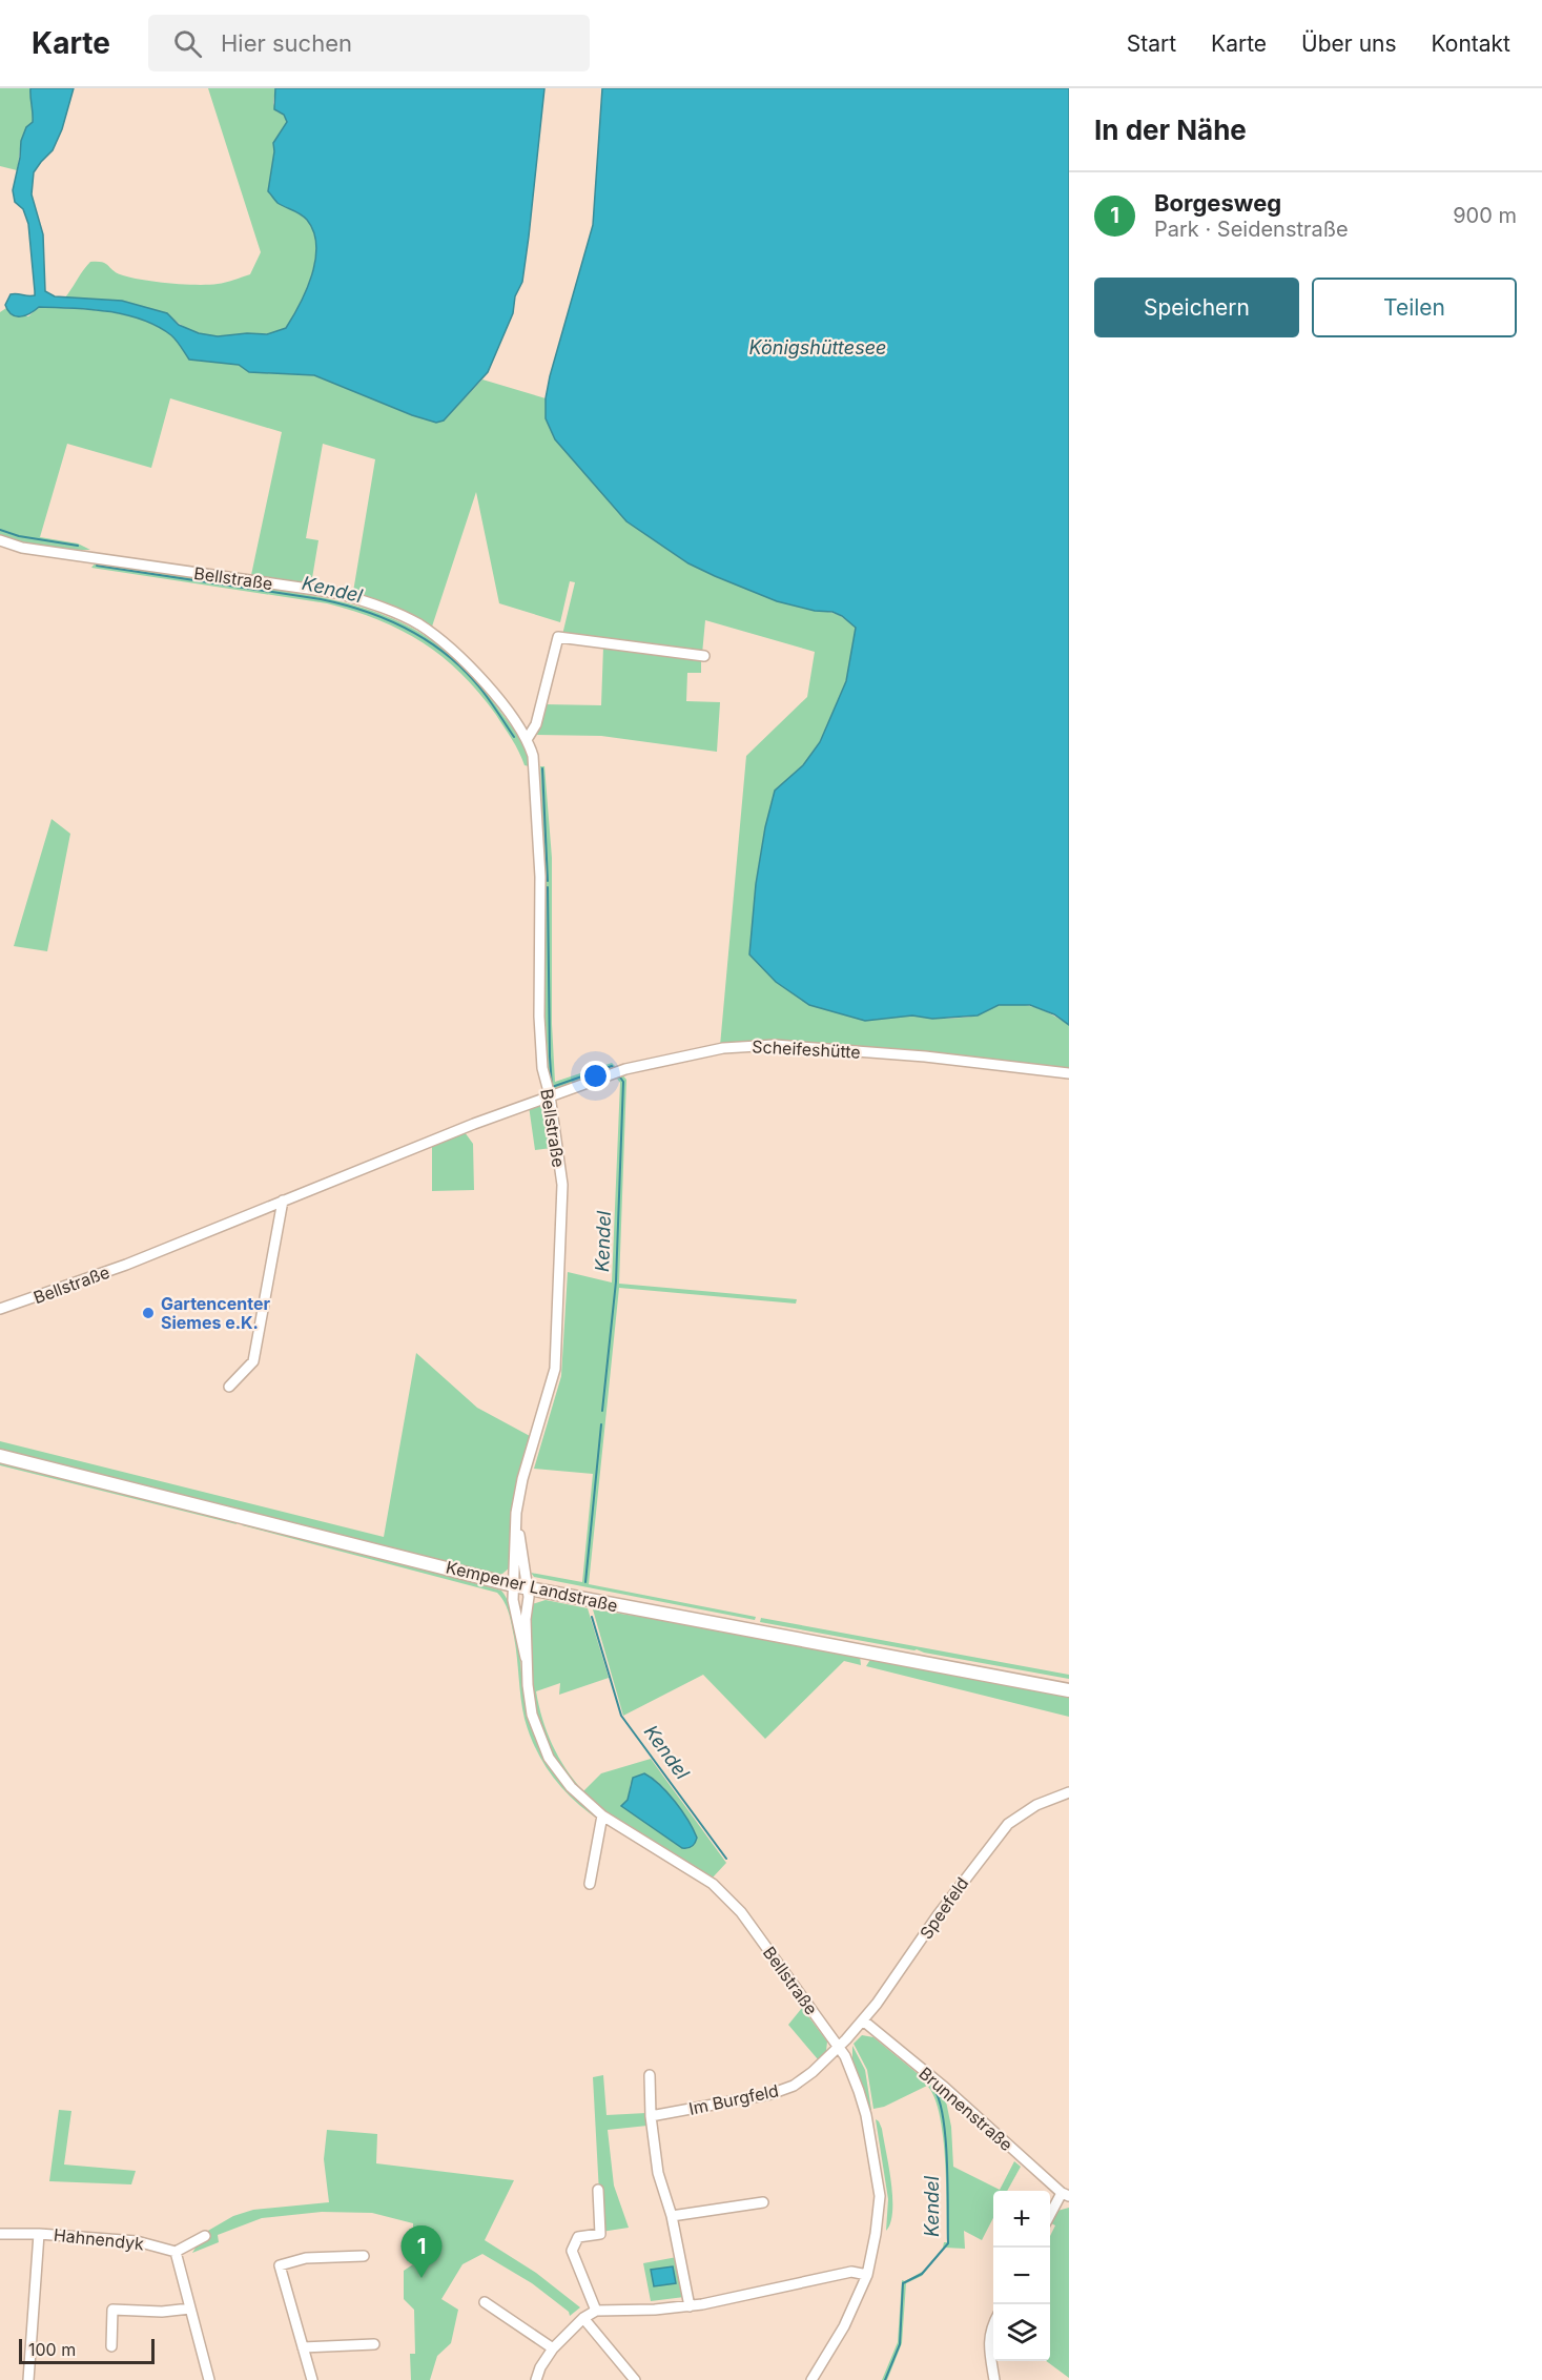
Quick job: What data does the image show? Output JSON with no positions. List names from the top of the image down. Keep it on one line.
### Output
{"streets":{"street":["Bellstraße","Scheifeshütte","Kempener Landstraße","Speefeld","Im Burgfeld","Brunnenstraße","Hahnendyk"]},"crossings":[["Bellstraße","Scheifeshütte"],["Bellstraße","Kempener Landstraße"],["Bellstraße","Speefeld"],["Bellstraße","Im Burgfeld"],["Speefeld","Im Burgfeld"],["Speefeld","Brunnenstraße"]],"water":["Königshüttesee","Kendel"],"places":["Gartencenter Siemes e.K."],"scale_bar":"100 m","page":{"header":"Karte","search":"Hier suchen","nav":["Start","Karte","Über uns","Kontakt"],"heading":"In der Nähe","list":[{"mark":"1","name":"Borgesweg","note":"Park · Seidenstraße","value":"900 m"}],"buttons":["Speichern","Teilen"],"map_buttons":["+","−"],"pins":"1","scale":"100 m"}}
